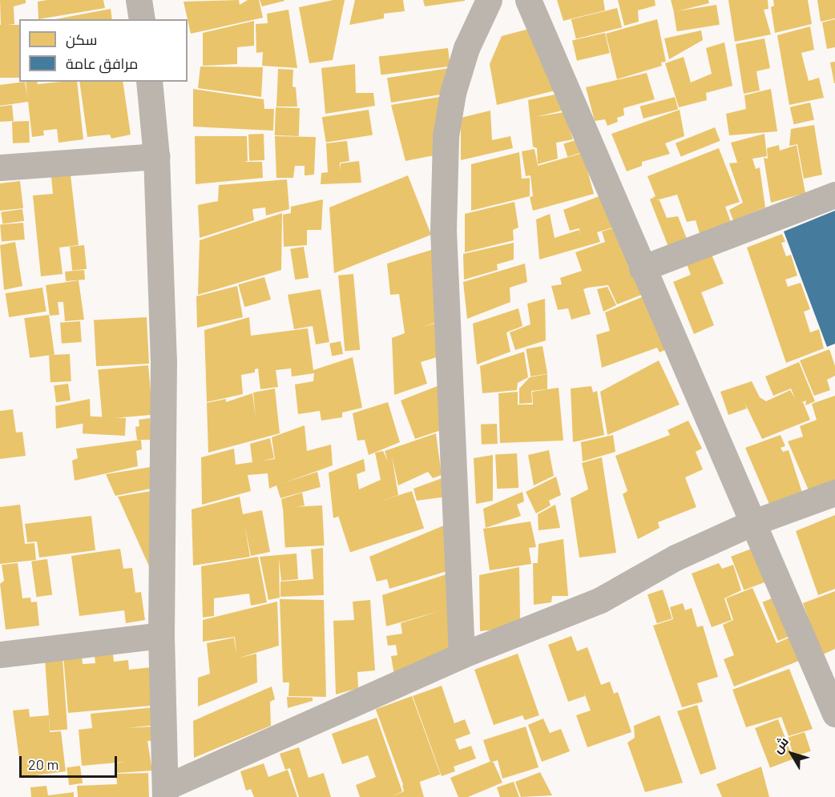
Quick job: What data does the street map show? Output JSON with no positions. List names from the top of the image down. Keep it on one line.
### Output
{"legend":["سكن","مرافق عامة"],"scale_bar":"20 m","north":"top left"}
